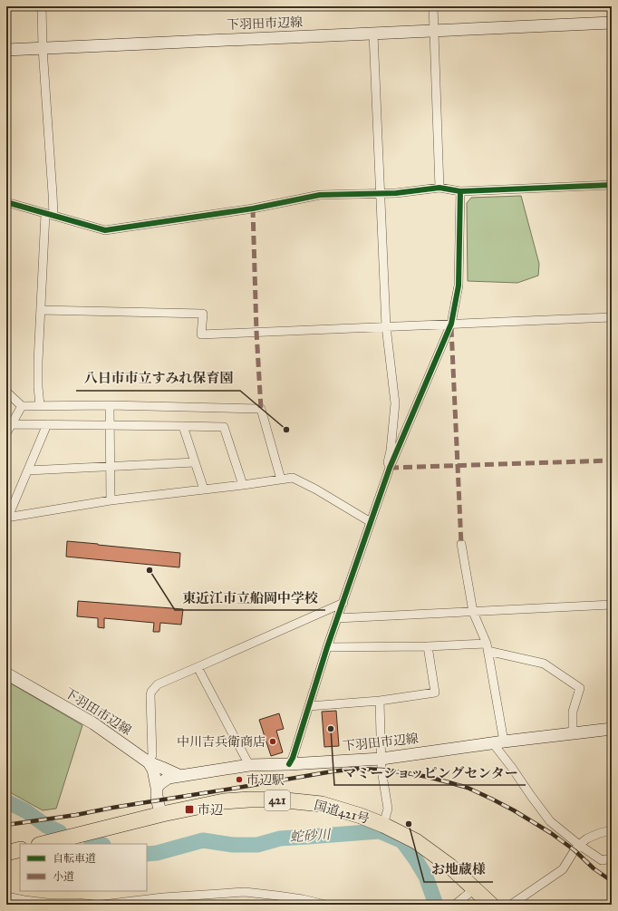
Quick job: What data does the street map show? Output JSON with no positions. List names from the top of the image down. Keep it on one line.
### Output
{"streets":{"highway":["421","国道421号"],"main road":["下羽田市辺線"]},"water":["蛇砂川"],"places":{"other":["八日市市立すみれ保育園","東近江市立船岡中学校","マミーショッピングセンター","中川吉兵衛商店","市辺駅","お地蔵様"],"transit":["市辺"]},"legend":["自転車道","小道"]}
